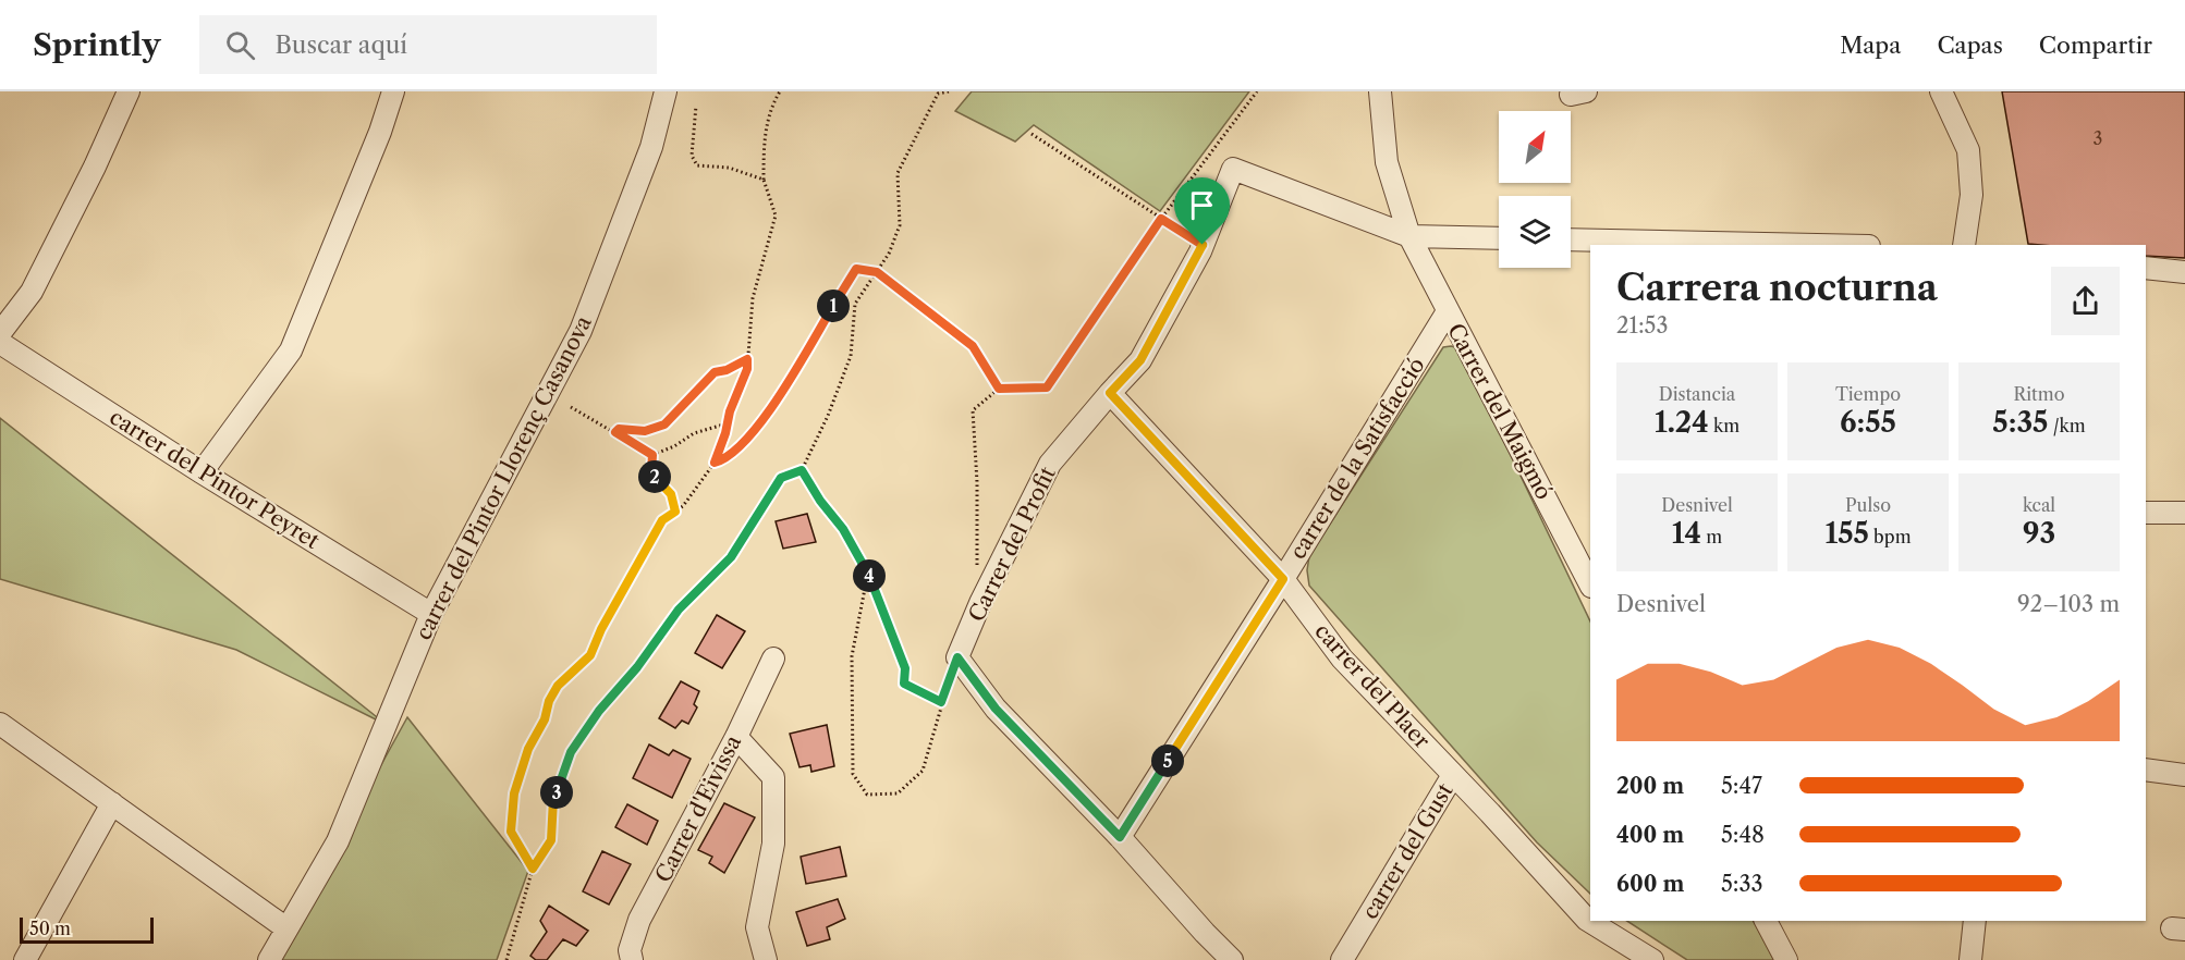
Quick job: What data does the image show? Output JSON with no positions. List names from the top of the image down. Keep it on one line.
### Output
{"streets":{"street":["Carrer del Maigmó","carrer de la Satisfacció","carrer del Pintor Llorenç Casanova","carrer del Pintor Peyret","Carrer del Profit","carrer del Plaer","Carrer d'Eivissa","carrer del Gust"]},"crossings":[["Carrer del Maigmó","carrer de la Satisfacció"],["Carrer del Maigmó","Carrer del Profit"],["carrer de la Satisfacció","carrer del Plaer"],["carrer del Pintor Llorenç Casanova","carrer del Pintor Peyret"],["Carrer del Profit","carrer del Plaer"],["carrer del Plaer","carrer del Gust"]],"house_numbers":["3"],"scale_bar":"50 m","north":"top right","page":{"header":"Sprintly","search":"Buscar aquí","nav":["Mapa","Capas","Compartir"],"heading":["Carrera nocturna","21:53"],"pins":["1","2","4","5","3"],"stats":[["Distancia","1.24 km"],["Tiempo","6:55"],["Ritmo","5:35 /km"],["Desnivel","14 m"],["Pulso","155 bpm"],["kcal","93"]],"chart":["Desnivel","92–103 m"],"list":[{"name":"200 m","note":"5:47"},{"name":"400 m","note":"5:48"},{"name":"600 m","note":"5:33"}],"scale":"50 m"}}
